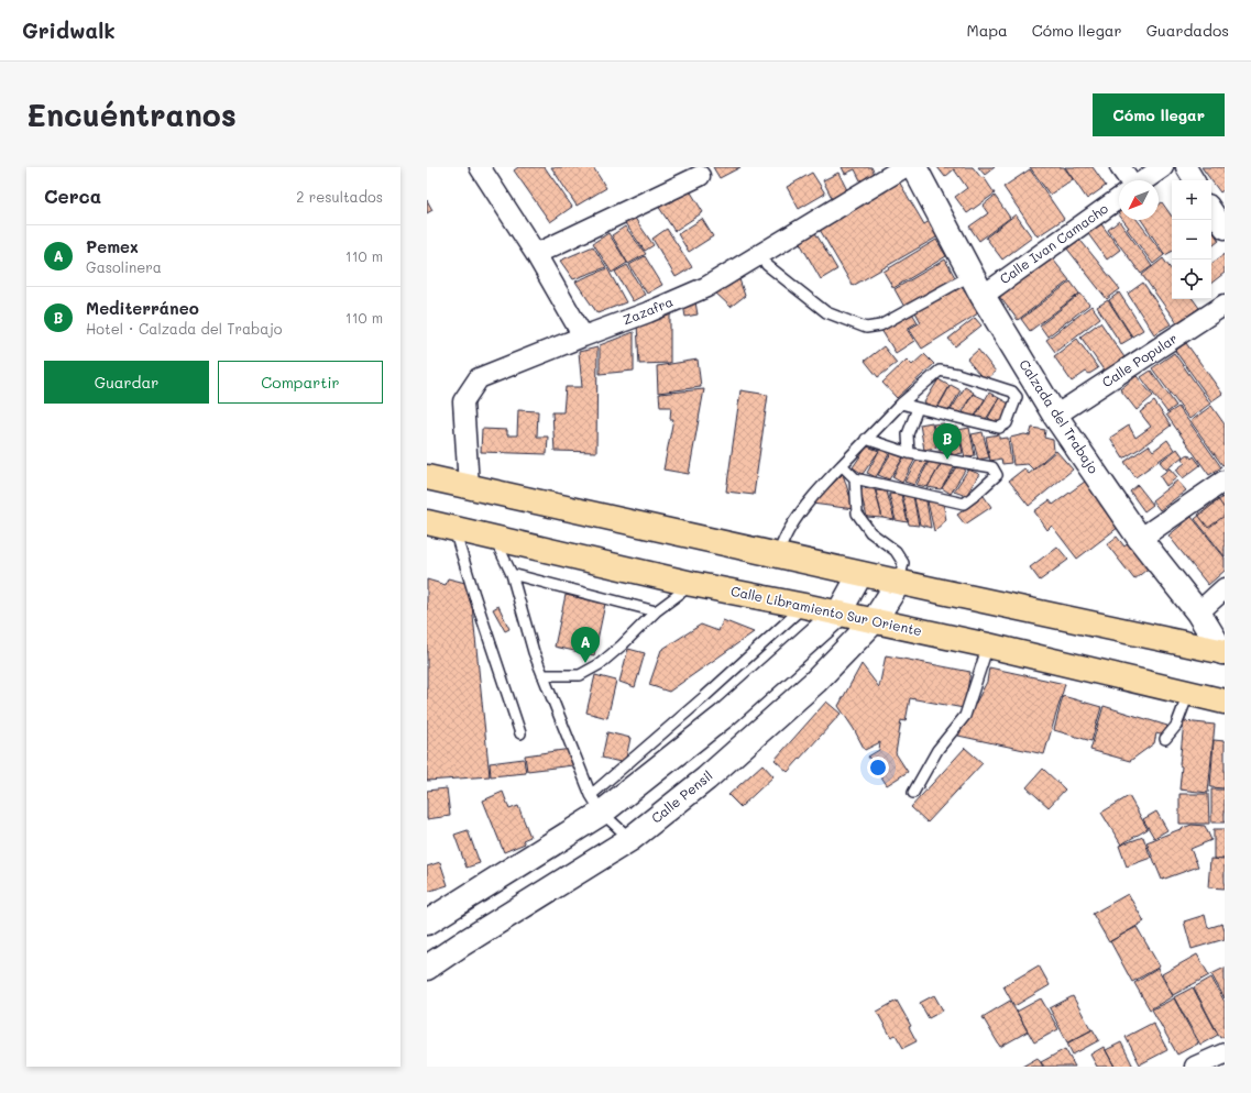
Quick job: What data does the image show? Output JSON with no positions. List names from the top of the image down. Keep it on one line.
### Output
{"streets":{"main road":["Calzada del Trabajo","Calle Libramiento Sur Oriente","Calle Pensil"],"street":["Calle Ivan Camacho","Zazafra","Calle Popular"]},"crossings":[["Calle Ivan Camacho","Calzada del Trabajo"],["Calle Popular","Calzada del Trabajo"],["Calle Libramiento Sur Oriente","Calle Pensil"]],"north":"bottom left","page":{"header":"Gridwalk","nav":["Mapa","Cómo llegar","Guardados"],"buttons":["Cómo llegar",["Guardar","Compartir"]],"title":"Encuéntranos","heading":["Cerca","2 resultados"],"map_buttons":["+","−"],"list":[{"mark":"A","name":"Pemex","note":"Gasolinera","value":"110 m"},{"mark":"B","name":"Mediterráneo","note":"Hotel · Calzada del Trabajo","value":"110 m"}],"pins":["B","A"]}}
